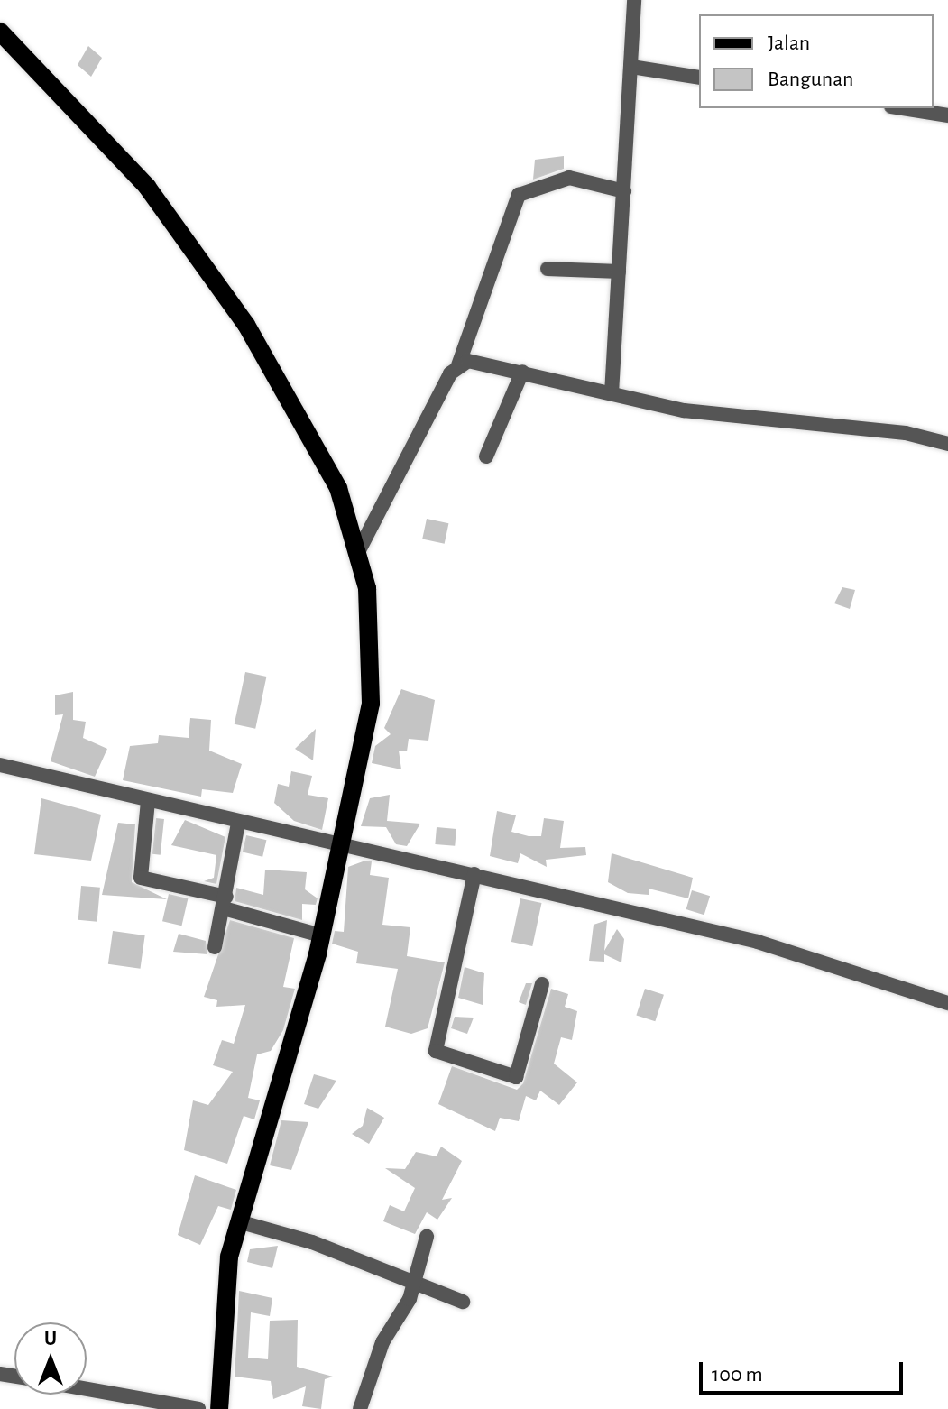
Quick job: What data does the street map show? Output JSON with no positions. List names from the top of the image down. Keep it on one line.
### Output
{"legend":["Jalan","Bangunan"],"scale_bar":"100 m","north":"top"}
